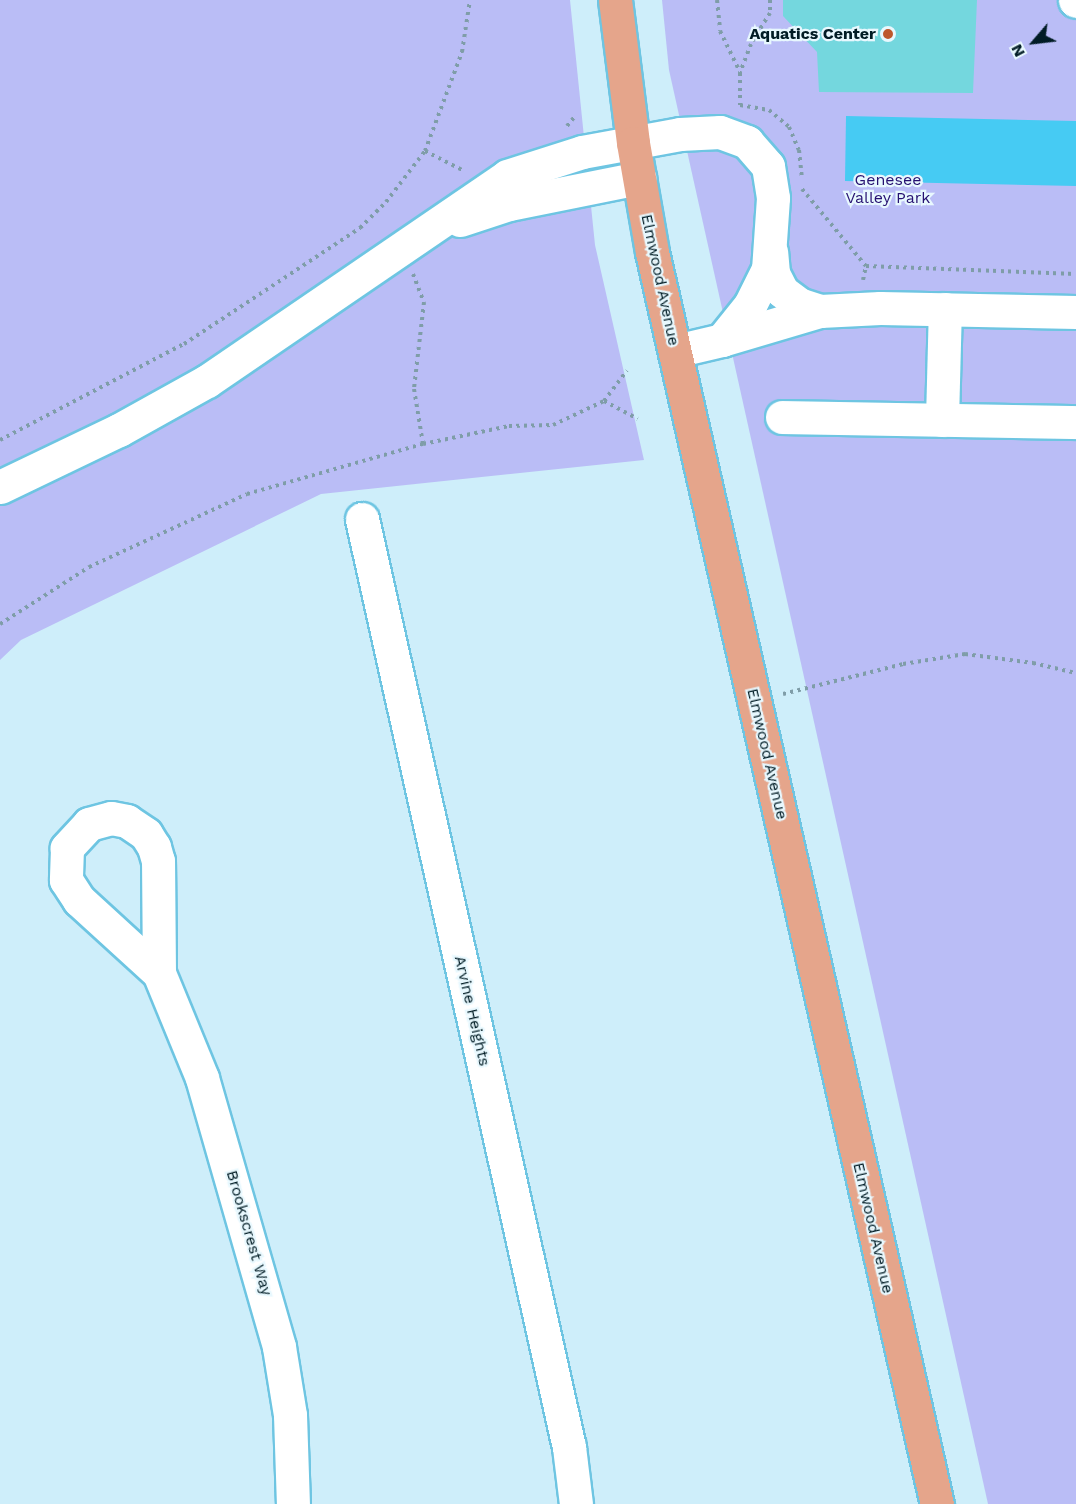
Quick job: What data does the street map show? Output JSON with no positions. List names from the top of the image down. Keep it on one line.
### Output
{"streets":{"main road":["Elmwood Avenue"],"street":["Arvine Heights","Brookscrest Way"]},"parks":["Genesee Valley Park"],"places":["Aquatics Center"],"north":"bottom left"}
